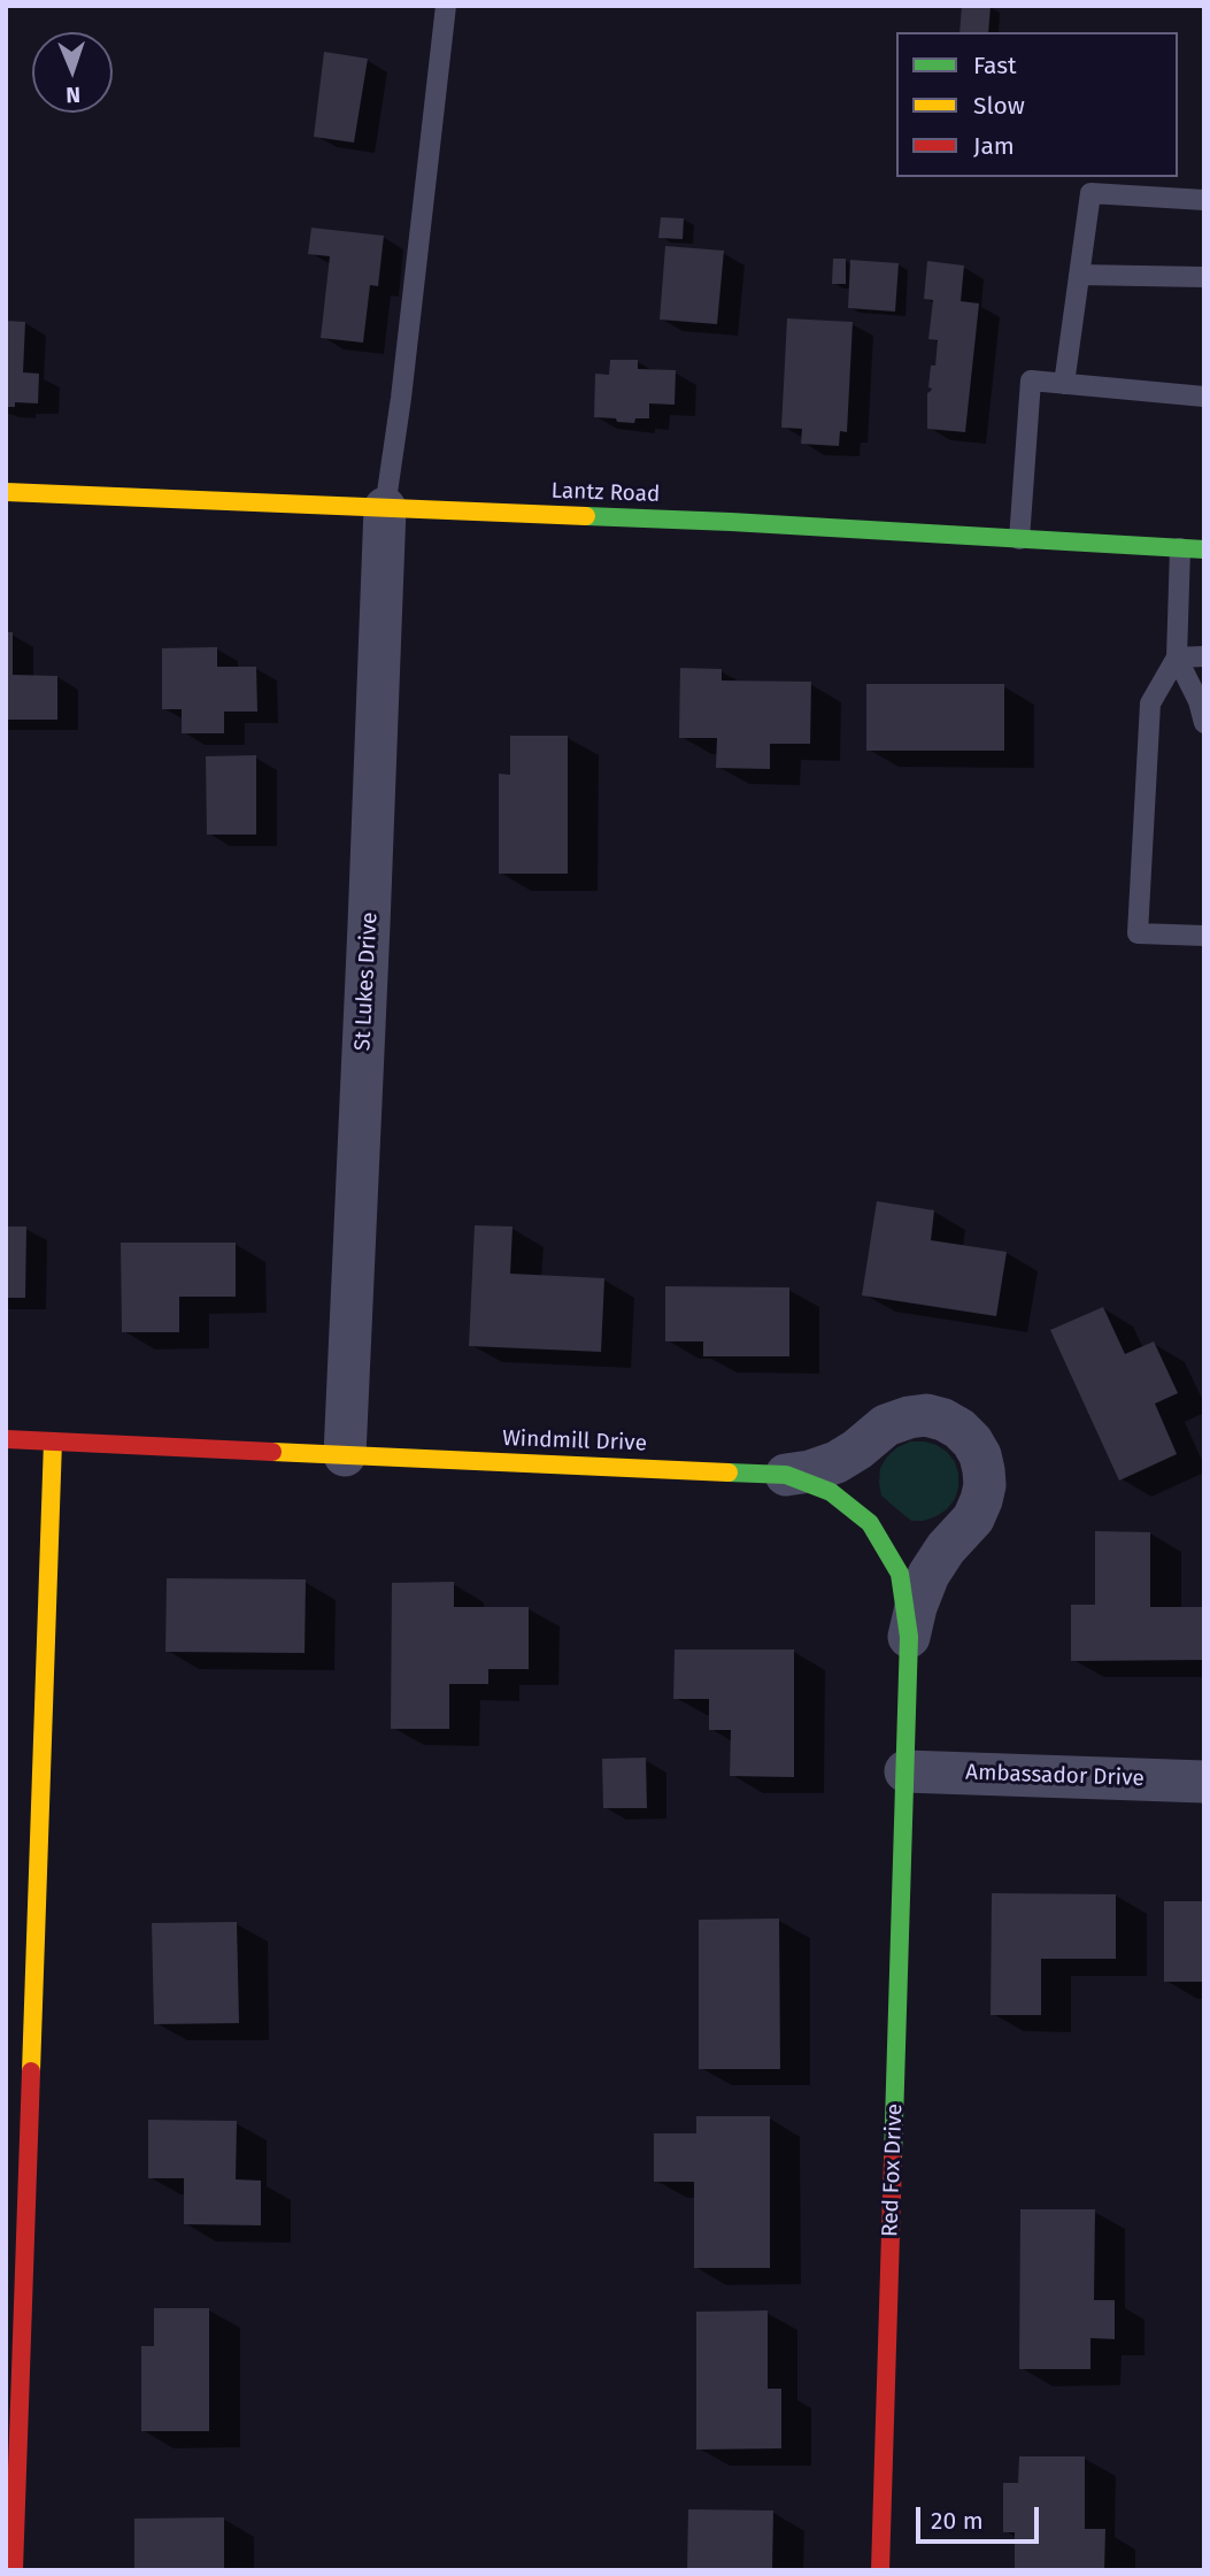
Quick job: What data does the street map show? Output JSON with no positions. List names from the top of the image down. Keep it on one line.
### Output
{"streets":{"street":["Lantz Road","St Lukes Drive","Windmill Drive","Ambassador Drive","Red Fox Drive"]},"crossings":[["Lantz Road","St Lukes Drive"],["St Lukes Drive","Windmill Drive"],["Windmill Drive","Ambassador Drive"],["Windmill Drive","Red Fox Drive"],["Ambassador Drive","Red Fox Drive"]],"legend":["Fast","Slow","Jam"],"scale_bar":"20 m","north":"bottom"}
